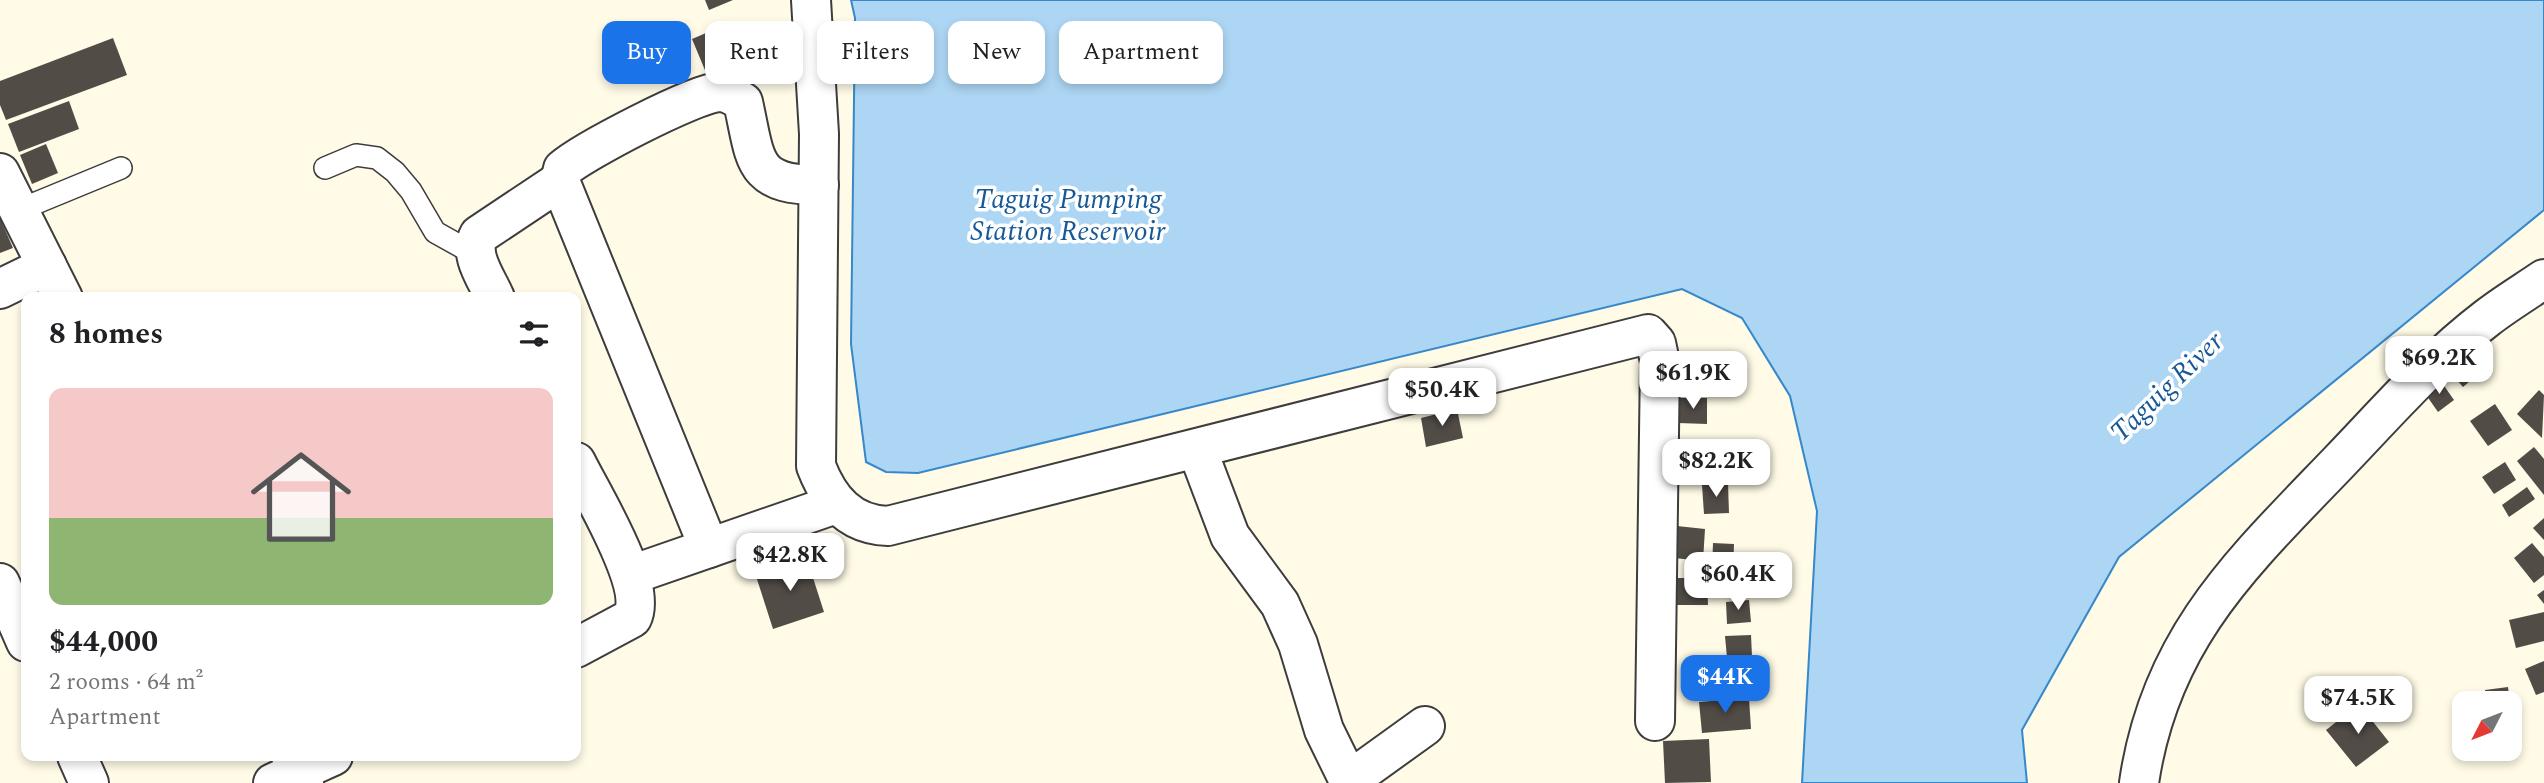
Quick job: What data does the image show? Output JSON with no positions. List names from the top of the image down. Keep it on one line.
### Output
{"water":["Taguig Pumping Station Reservoir","Taguig River"],"north":"bottom left","page":{"chip":["Buy","Rent","Filters","New","Apartment"],"heading":"8 homes","price":["$69.2K","$61.9K","$50.4K","$82.2K","$42.8K","$60.4K","$44K","$74.5K"],"list":[{"name":"$44,000","note":"2 rooms · 64 m² · Apartment"}]}}
